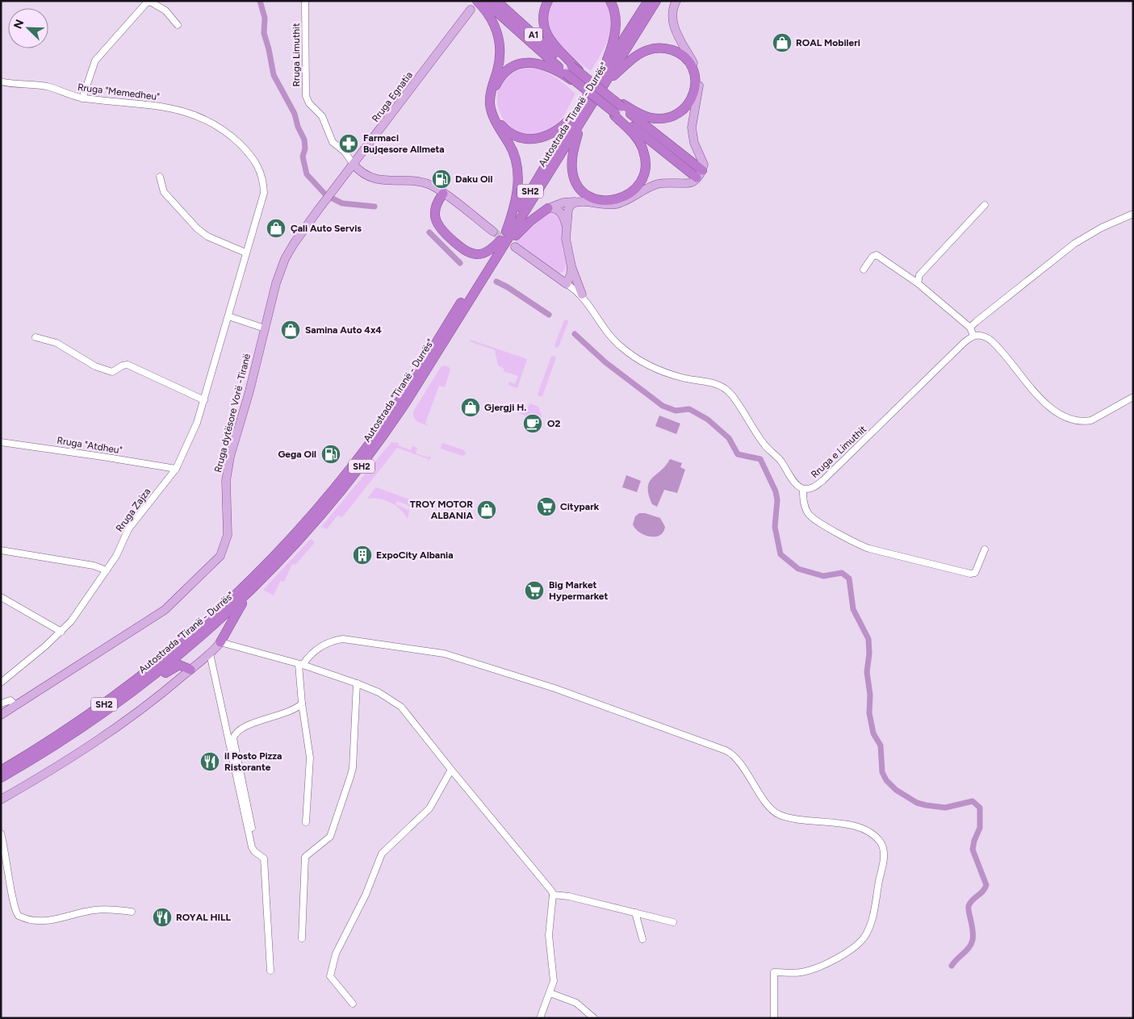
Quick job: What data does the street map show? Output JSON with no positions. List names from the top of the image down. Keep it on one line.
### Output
{"streets":{"highway":["A1","Autostrada \"Tiranë - Durrës\"","SH2"],"main road":["Rruga Egnatia","Rruga dytësore Vorë -Tiranë"],"street":["Rruga Limuthit","Rruga \"Memedheu\"","Rruga \"Atdheu\"","Rruga e Limuthit","Rruga Zajza"]},"crossings":[["Rruga Limuthit","Rruga Egnatia"],["Rruga \"Memedheu\"","Rruga Zajza"],["Rruga Egnatia","Rruga dytësore Vorë -Tiranë"],["Rruga \"Atdheu\"","Rruga Zajza"]],"places":{"shop":["ROAL Mobileri","Çali Auto Servis","Samina Auto 4x4","Gjergji H.","TROY MOTOR ALBANIA"],"pharmacy":["Farmaci Bujqesore Allmeta"],"fuel station":["Daku Oil","Gega Oil"],"cafe":["O2"],"supermarket":["Citypark","Big Market Hypermarket"],"building":["ExpoCity Albania"],"restaurant":["il Posto Pizza Ristorante","ROYAL HILL"]},"north":"top left"}
